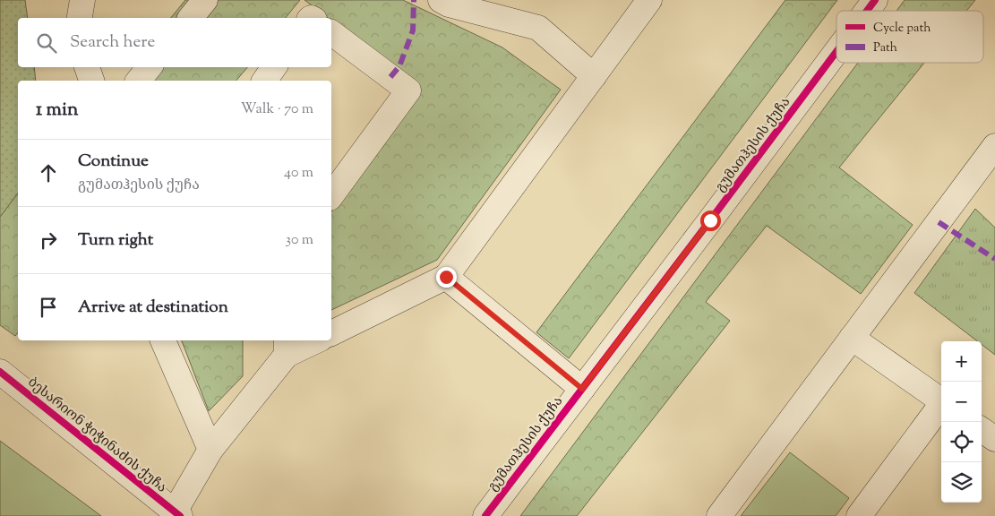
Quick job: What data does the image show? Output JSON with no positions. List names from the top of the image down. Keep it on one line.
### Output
{"streets":{"street":["გუმათჰესის ქუჩა","ბესარიონ ჭიჭინაძის ქუჩა"]},"legend":["Cycle path","Path"],"page":{"search":"Search here","heading":["1 min","Walk · 70 m"],"list":[["Continue","გუმათჰესის ქუჩა","40 m"],["Turn right","30 m"],"Arrive at destination"],"map_buttons":["+","−"]}}
